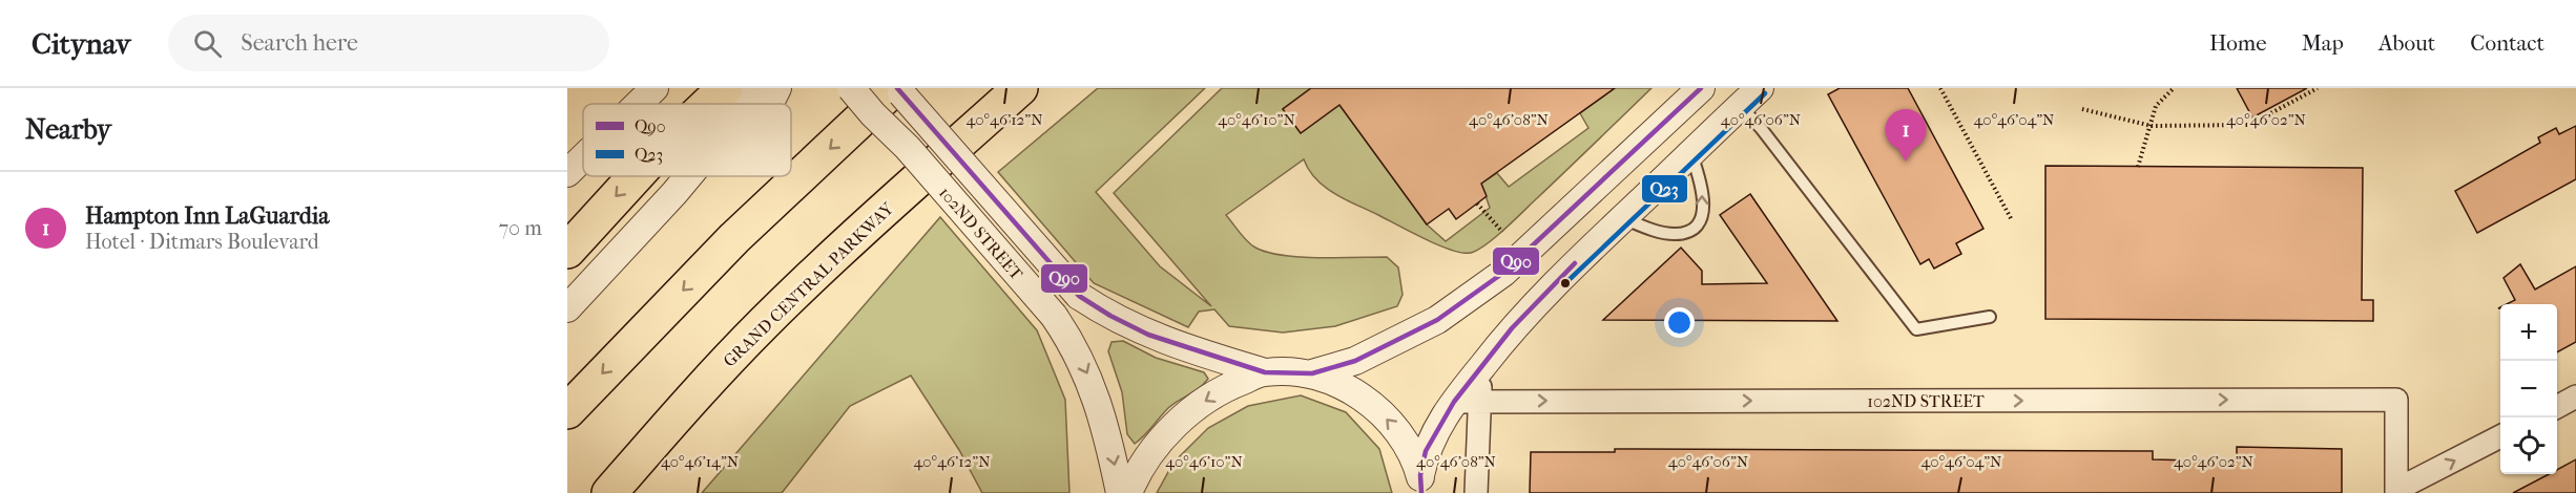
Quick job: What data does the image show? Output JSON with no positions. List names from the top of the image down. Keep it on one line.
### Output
{"streets":{"highway":["GRAND CENTRAL PARKWAY"],"street":["102ND STREET"]},"lines":["transit line Q90","transit line Q23"],"legend":["Q90","Q23"],"page":{"header":"Citynav","search":"Search here","nav":["Home","Map","About","Contact"],"heading":"Nearby","pins":"1","list":[{"mark":"1","name":"Hampton Inn LaGuardia","note":"Hotel · Ditmars Boulevard","value":"70 m"}],"map_buttons":["+","−"]},"coordinates":["40°46'12\"N","40°46'10\"N","40°46'08\"N","40°46'06\"N","40°46'04\"N","40°46'02\"N","40°46'14\"N"]}
